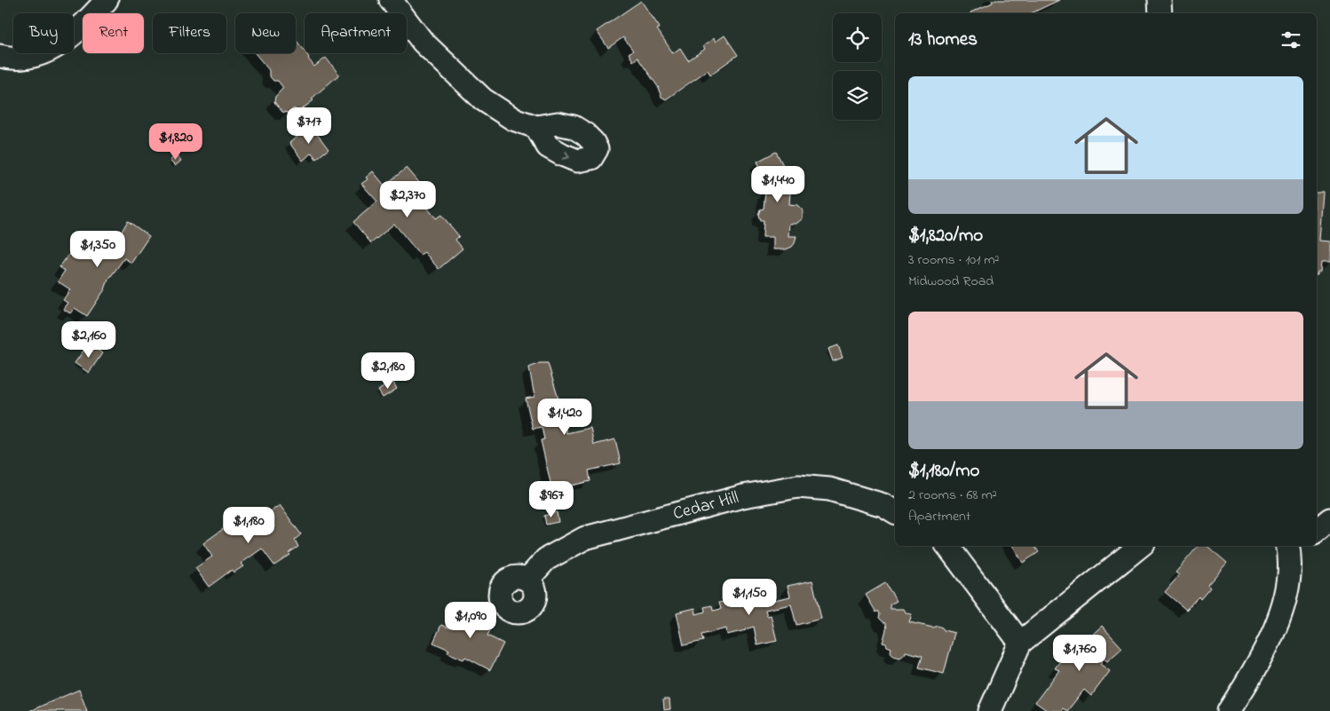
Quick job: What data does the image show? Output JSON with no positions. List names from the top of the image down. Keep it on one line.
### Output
{"streets":{"street":["Cedar Hill"]},"page":{"chip":["Buy","Rent","Filters","New","Apartment"],"heading":"13 homes","list":[{"name":"$1,820/mo","note":"3 rooms · 101 m² · Midwood Road"},{"name":"$1,180/mo","note":"2 rooms · 68 m² · Apartment"}],"price":["$717","$1,820","$1,440","$2,370","$1,350","$2,160","$2,180","$1,420","$967","$1,180","$1,150","$1,090","$1,760"]}}
